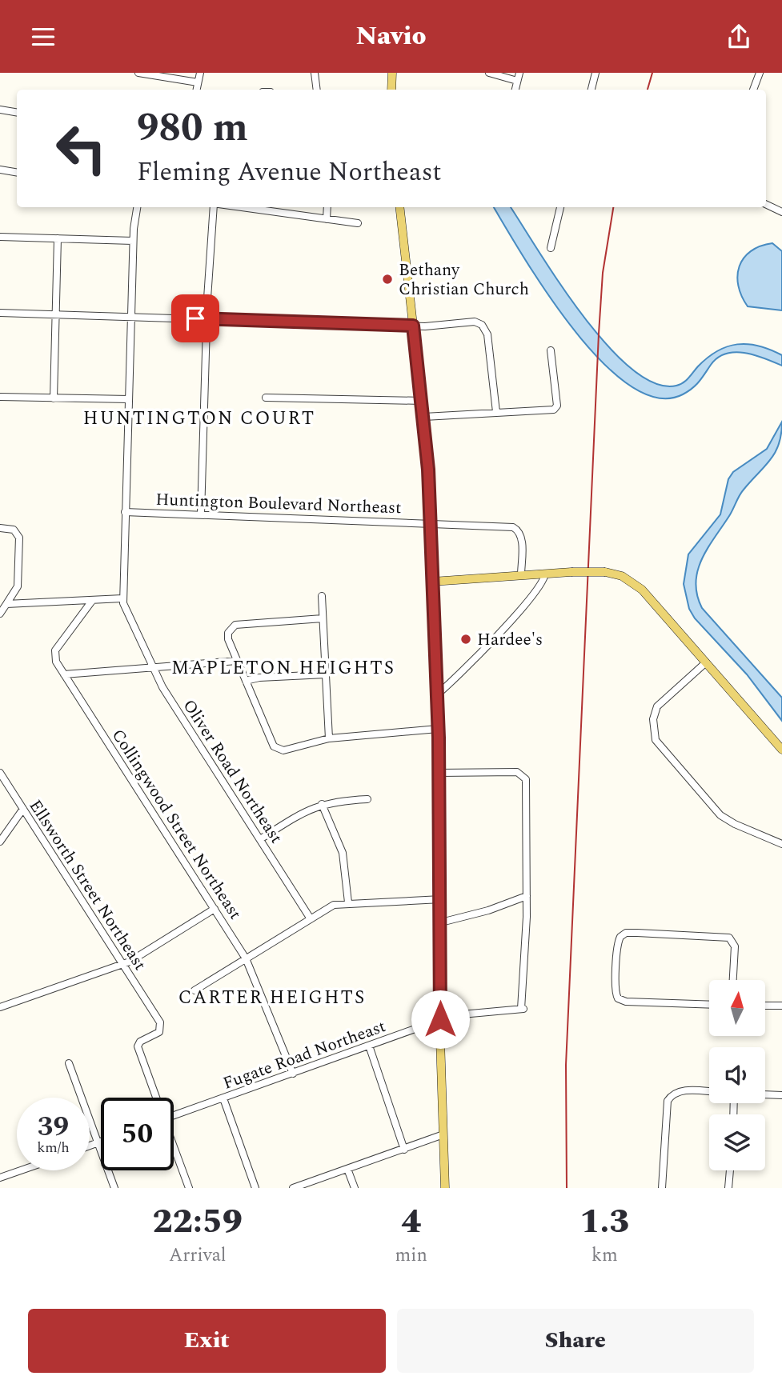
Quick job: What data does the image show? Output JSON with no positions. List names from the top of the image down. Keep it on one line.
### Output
{"streets":{"street":["Huntington Boulevard Northeast","Oliver Road Northeast","Collingwood Street Northeast","Ellsworth Street Northeast","Fugate Road Northeast"]},"crossings":[["Huntington Boulevard Northeast","Oliver Road Northeast"],["Collingwood Street Northeast","Fugate Road Northeast"]],"districts":["HUNTINGTON COURT","MAPLETON HEIGHTS","CARTER HEIGHTS"],"places":["Bethany Christian Church","Hardee's"],"north":"top","page":{"header":"Navio","turn":["980 m","Fleming Avenue Northeast"],"speed":"39 km/h","limit":"50","eta":["22:59","Arrival","4","min","1.3","km"],"buttons":["Exit","Share"]}}
